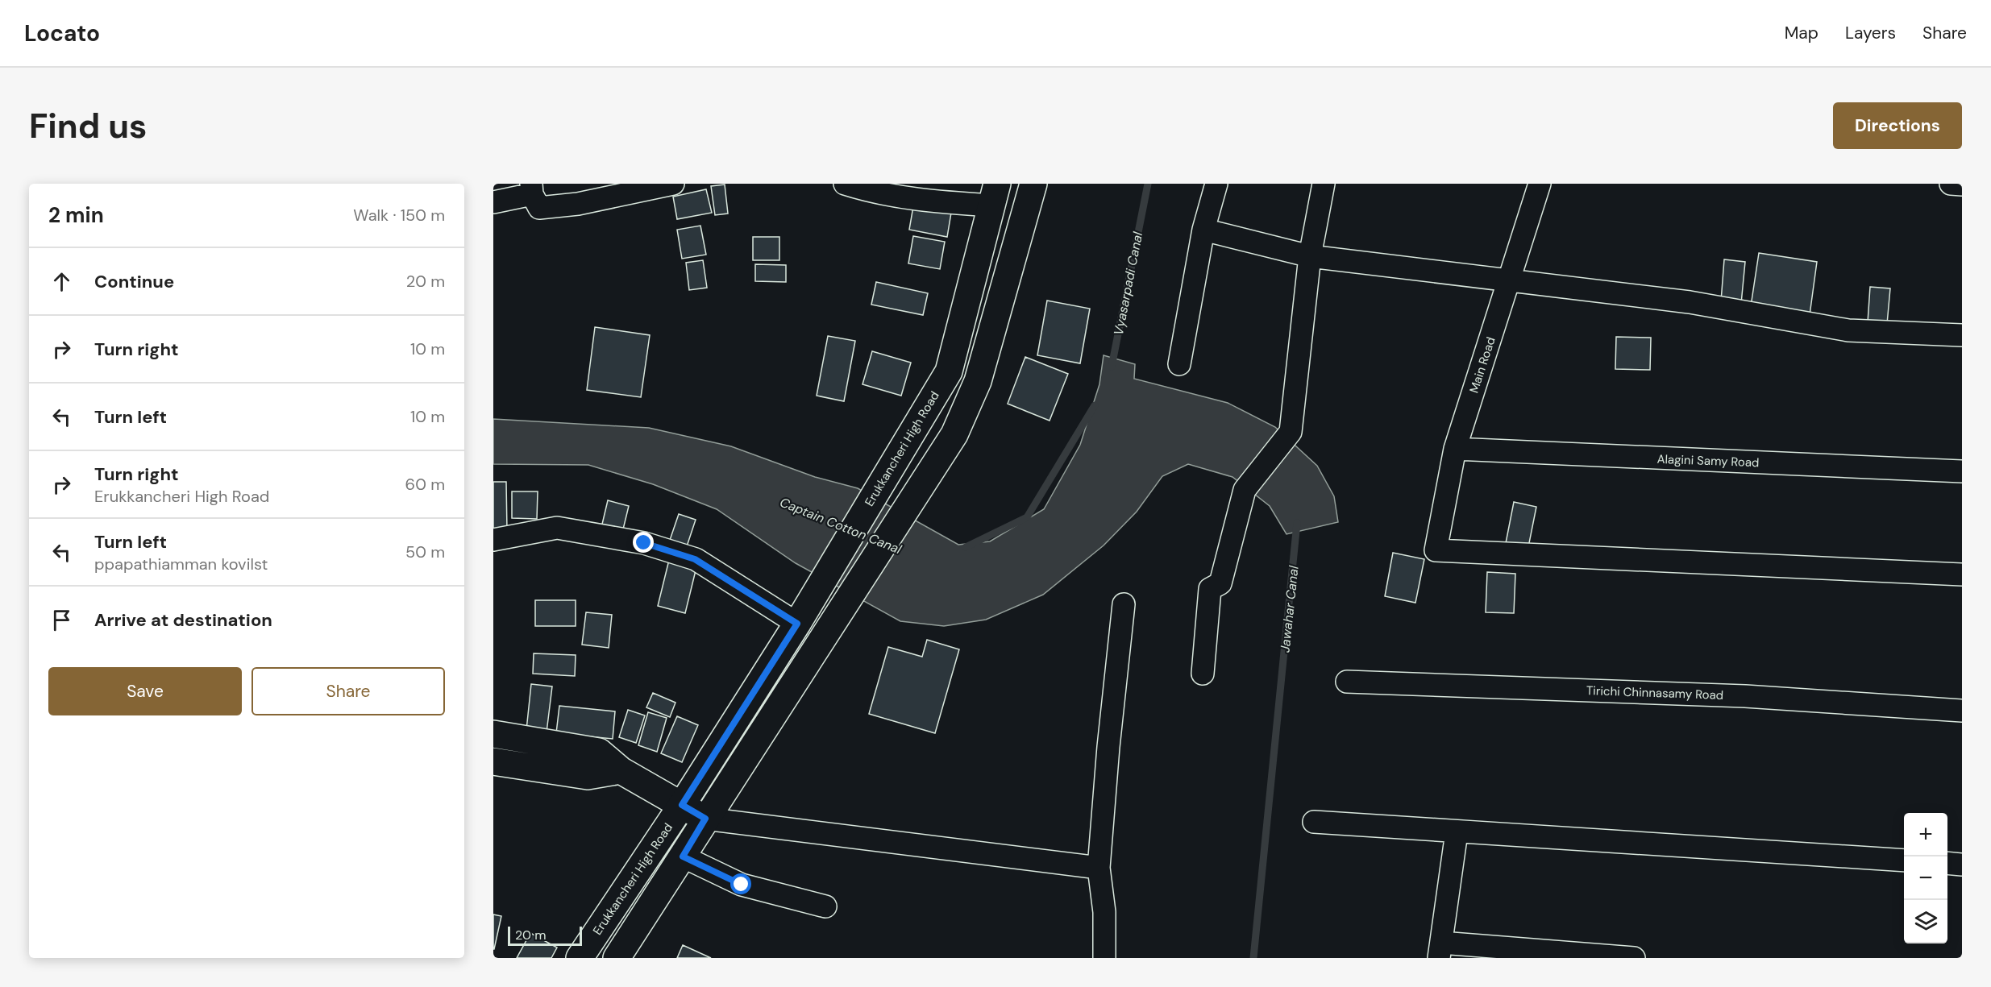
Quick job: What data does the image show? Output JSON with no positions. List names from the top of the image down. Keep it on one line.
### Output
{"streets":{"main road":["Erukkancheri High Road"],"street":["Main Road","Alagini Samy Road","Tirichi Chinnasamy Road"]},"crossings":[["Main Road","Alagini Samy Road"]],"water":["Vyasarpadi Canal","Captain Cotton Canal","Jawahar Canal"],"scale_bar":"20 m","page":{"header":"Locato","nav":["Map","Layers","Share"],"buttons":["Directions",["Save","Share"]],"title":"Find us","heading":["2 min","Walk · 150 m"],"list":[["Continue","20 m"],["Turn right","10 m"],["Turn left","10 m"],["Turn right","Erukkancheri High Road","60 m"],["Turn left","ppapathiamman kovilst","50 m"],"Arrive at destination"],"map_buttons":["+","−"],"scale":"20 m"}}
